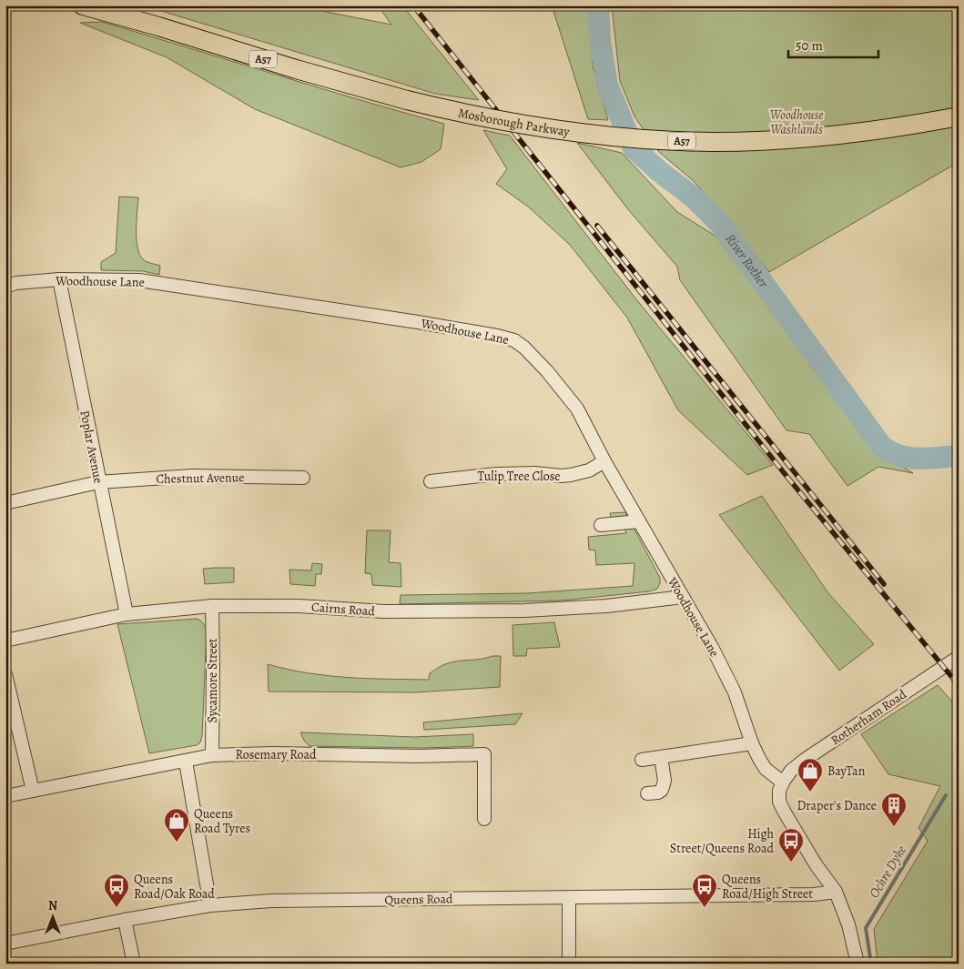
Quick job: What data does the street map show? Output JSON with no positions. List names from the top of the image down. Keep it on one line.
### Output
{"streets":{"highway":["A57","Mosborough Parkway"],"street":["Woodhouse Lane","Poplar Avenue","Tulip Tree Close","Chestnut Avenue","Cairns Road","Sycamore Street","Rotherham Road","Rosemary Road","Queens Road"]},"crossings":[["Woodhouse Lane","Poplar Avenue"],["Woodhouse Lane","Tulip Tree Close"],["Woodhouse Lane","Cairns Road"],["Woodhouse Lane","Rotherham Road"],["Poplar Avenue","Chestnut Avenue"],["Poplar Avenue","Cairns Road"],["Cairns Road","Sycamore Street"],["Sycamore Street","Rosemary Road"]],"water":["River Rother","Ochre Dyke"],"parks":["Woodhouse Washlands"],"places":{"shop":["BayTan","Queens Road Tyres"],"building":["Draper's Dance"],"bus stop":["High Street/Queens Road","Queens Road/Oak Road","Queens Road/High Street"]},"scale_bar":"50 m","north":"top"}
